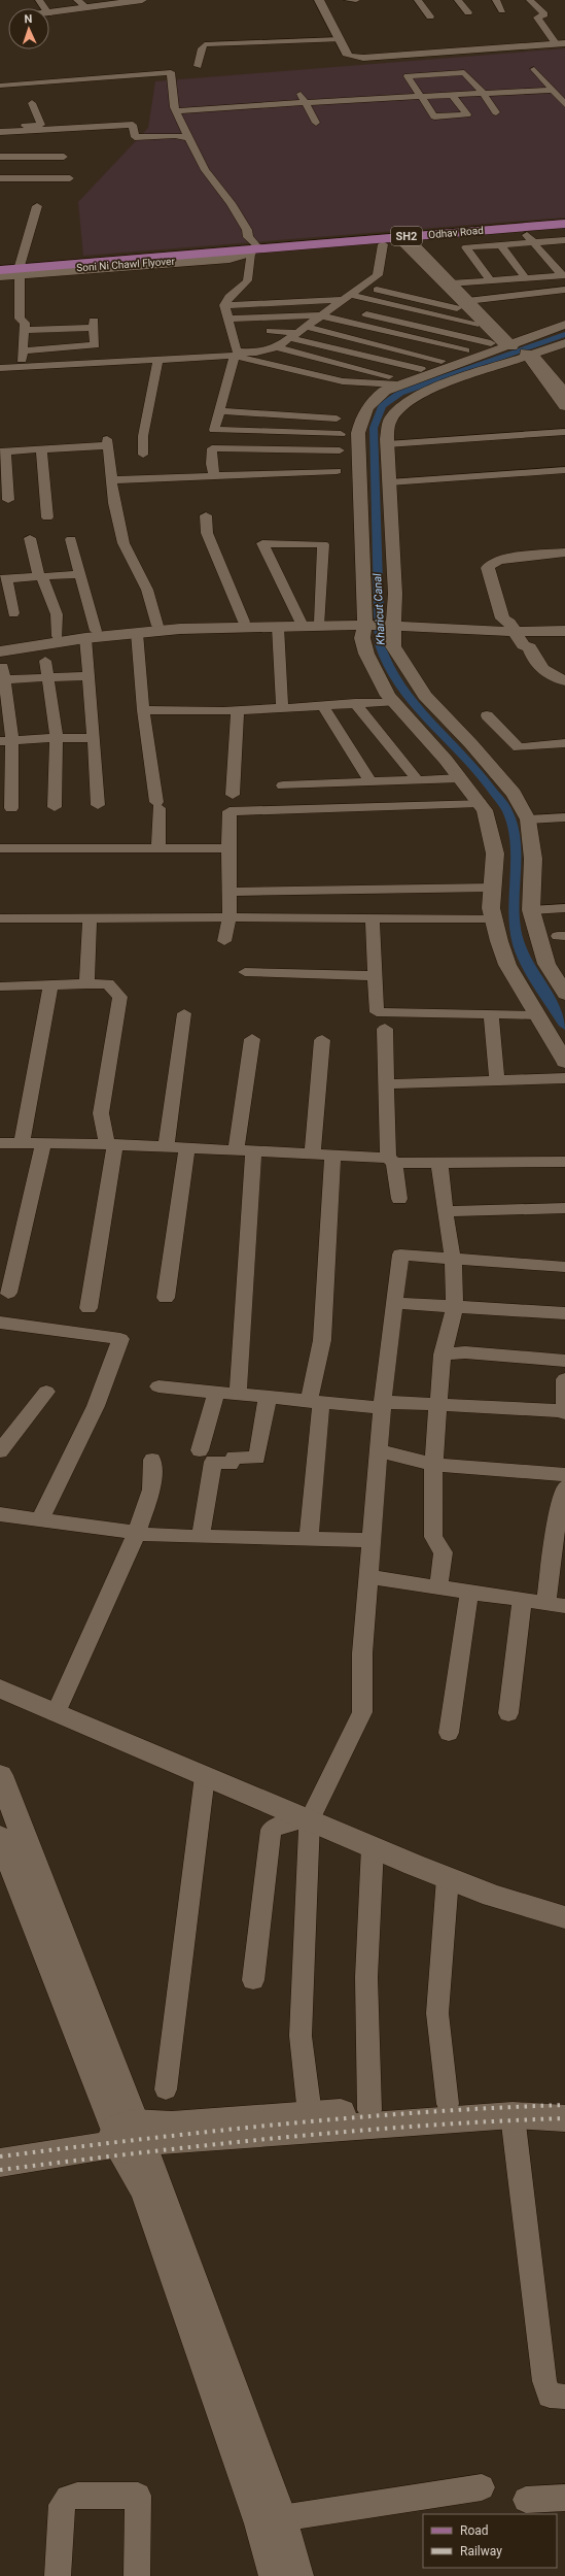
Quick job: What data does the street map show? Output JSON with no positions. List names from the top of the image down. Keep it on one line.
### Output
{"streets":{"main road":["Odhav Road","SH2","Soni Ni Chawl Flyover"]},"crossings":[["Odhav Road","Soni Ni Chawl Flyover"]],"water":["Kharicut Canal"],"legend":["Road","Railway"],"north":"top"}
